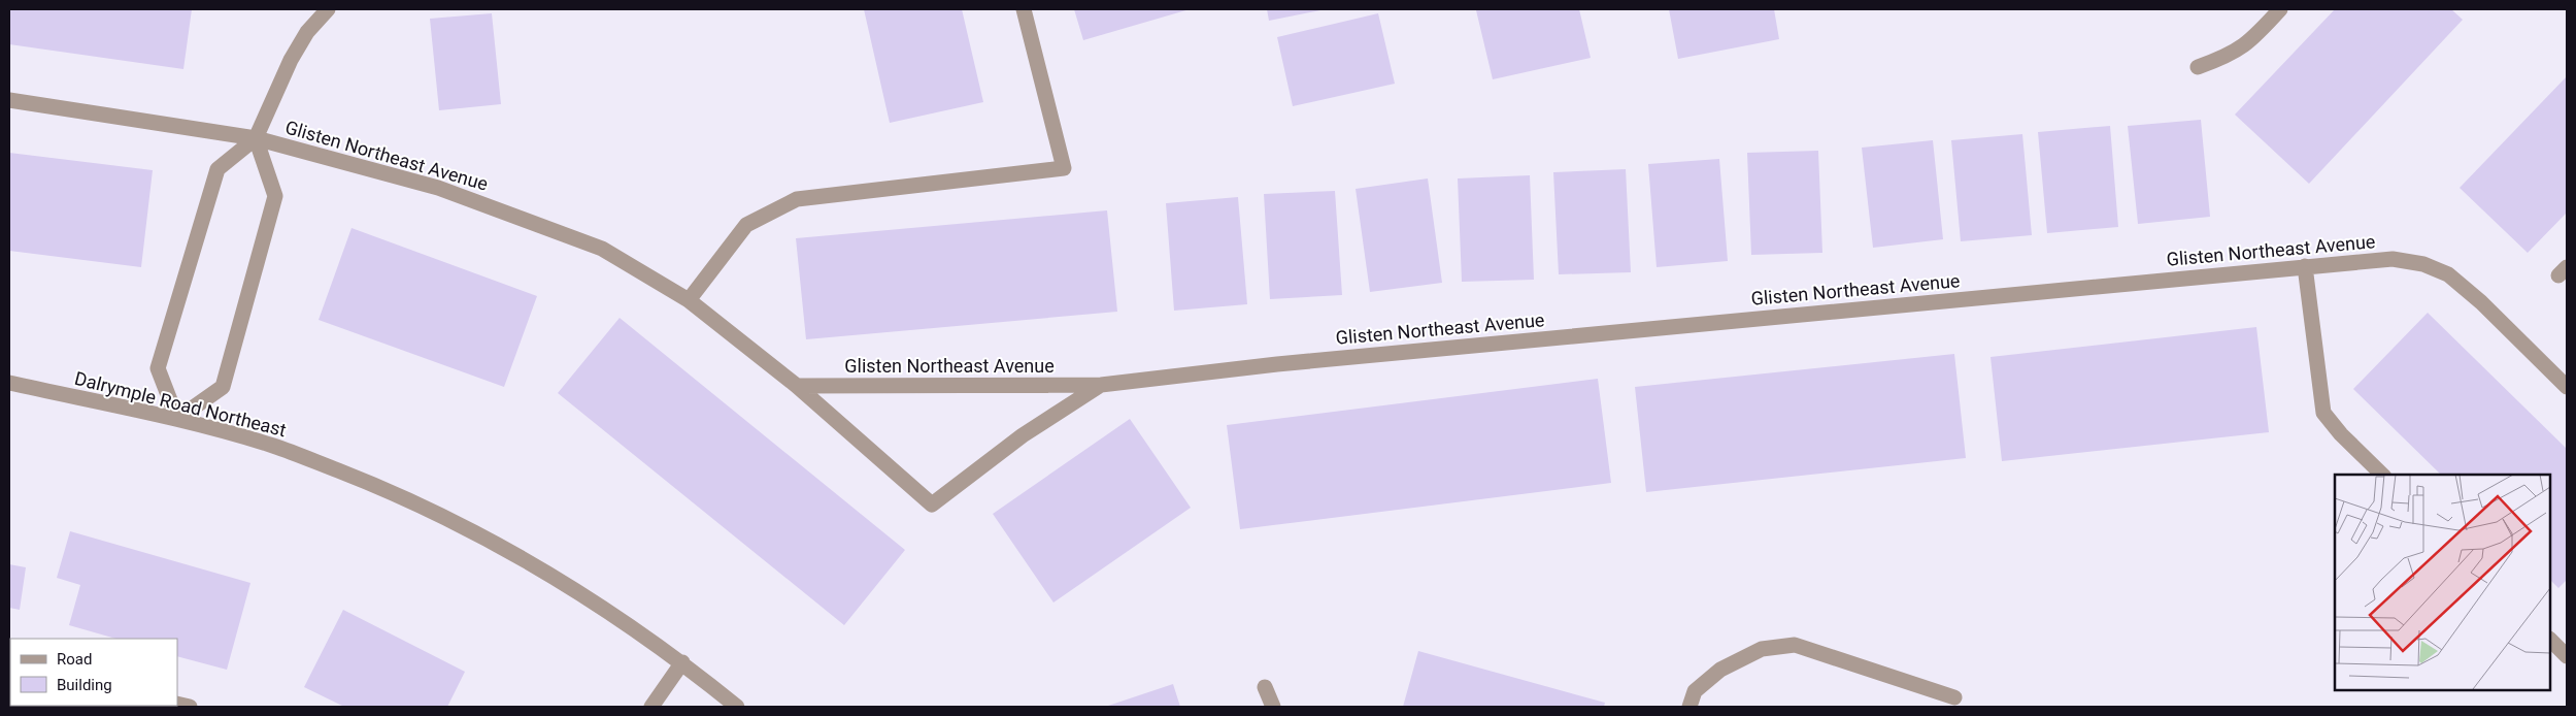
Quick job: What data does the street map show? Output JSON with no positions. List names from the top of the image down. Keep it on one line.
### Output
{"streets":{"street":["Glisten Northeast Avenue","Dalrymple Road Northeast"]},"legend":["Road","Building"]}
